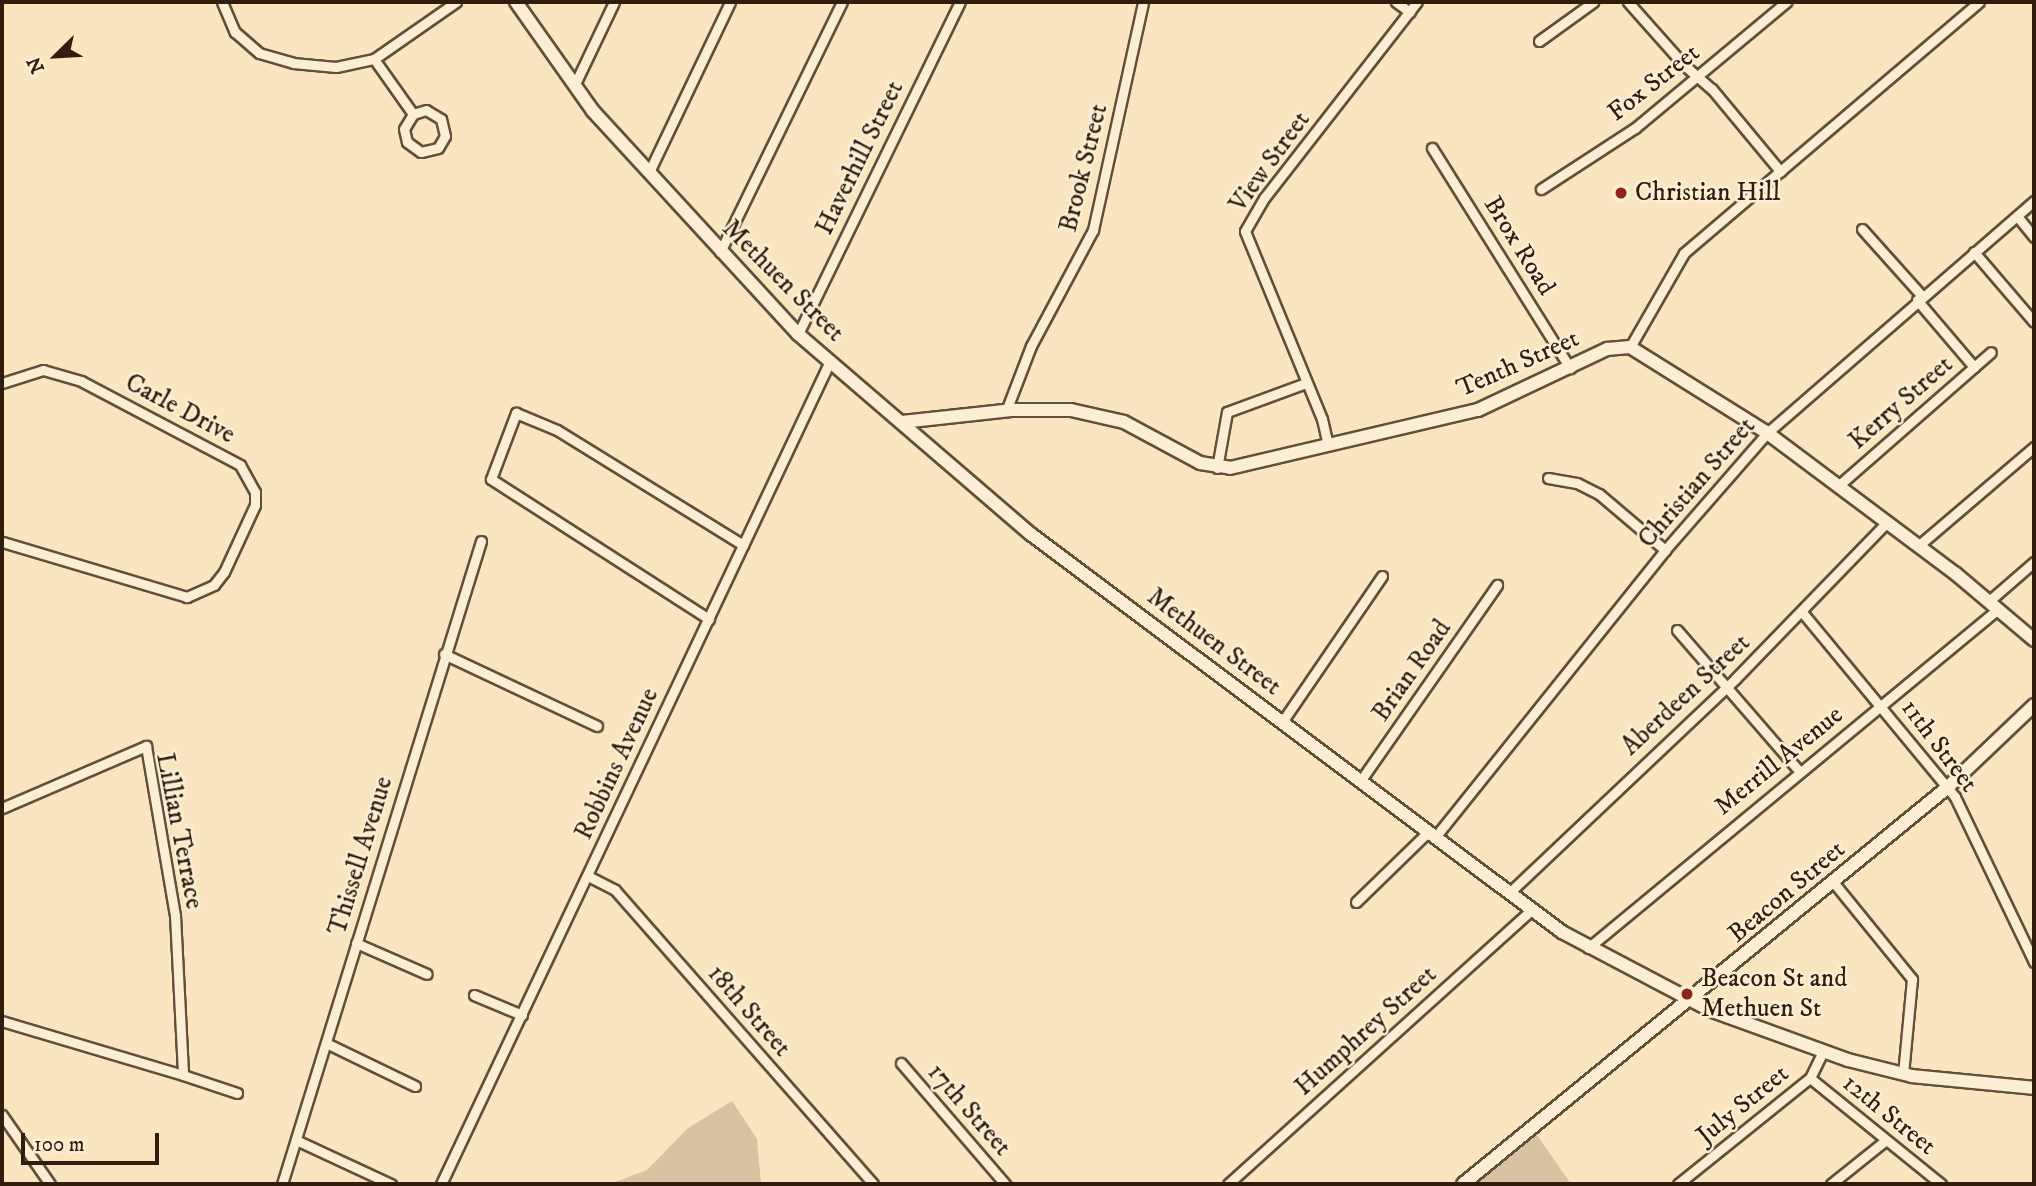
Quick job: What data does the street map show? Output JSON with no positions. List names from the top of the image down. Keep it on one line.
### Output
{"streets":{"street":["Fox Street","Haverhill Street","View Street","Brook Street","Brox Road","Methuen Street","Tenth Street","Kerry Street","Carle Drive","Christian Street","Brian Road","Aberdeen Street","11th Street","Merrill Avenue","Robbins Avenue","Lillian Terrace","Thissell Avenue","Beacon Street","18th Street","Humphrey Street","July Street","17th Street","12th Street"]},"crossings":[["Haverhill Street","Methuen Street"],["View Street","Tenth Street"],["Brox Road","Tenth Street"],["Methuen Street","Christian Street"],["Methuen Street","Brian Road"],["Methuen Street","Aberdeen Street"],["Methuen Street","Merrill Avenue"],["Methuen Street","Robbins Avenue"],["Methuen Street","Beacon Street"],["Methuen Street","Humphrey Street"],["Methuen Street","July Street"],["Aberdeen Street","11th Street"],["11th Street","Merrill Avenue"],["11th Street","Beacon Street"],["Robbins Avenue","18th Street"],["July Street","12th Street"]],"places":["Christian Hill","Beacon St and Methuen St"],"scale_bar":"100 m","north":"bottom left"}
